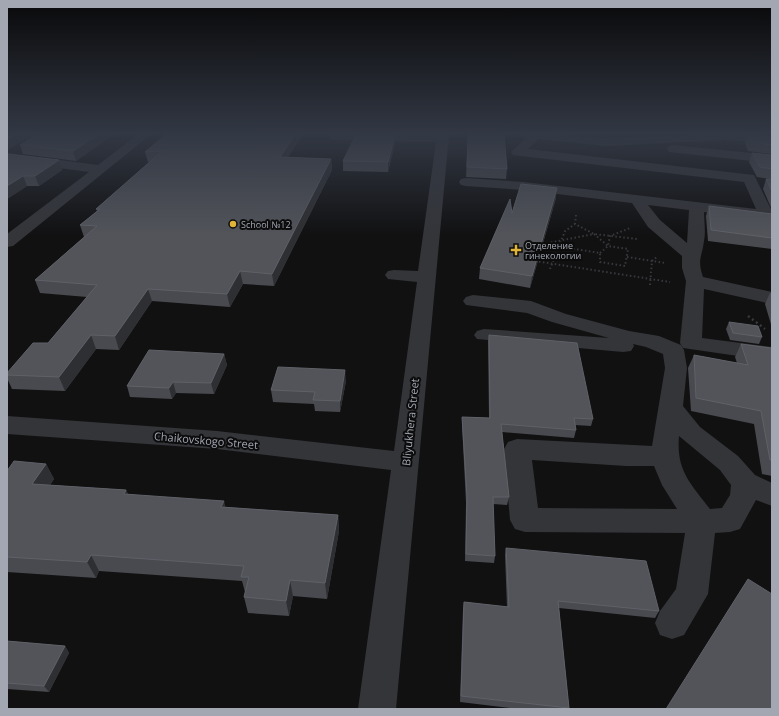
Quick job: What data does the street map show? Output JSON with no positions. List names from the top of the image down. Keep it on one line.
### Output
{"streets":{"street":["Bliyukhera Street","Chaikovskogo Street"]},"crossings":[["Bliyukhera Street","Chaikovskogo Street"]],"places":{"other":["School №12"],"health":["Отделение гинекологии"]}}
